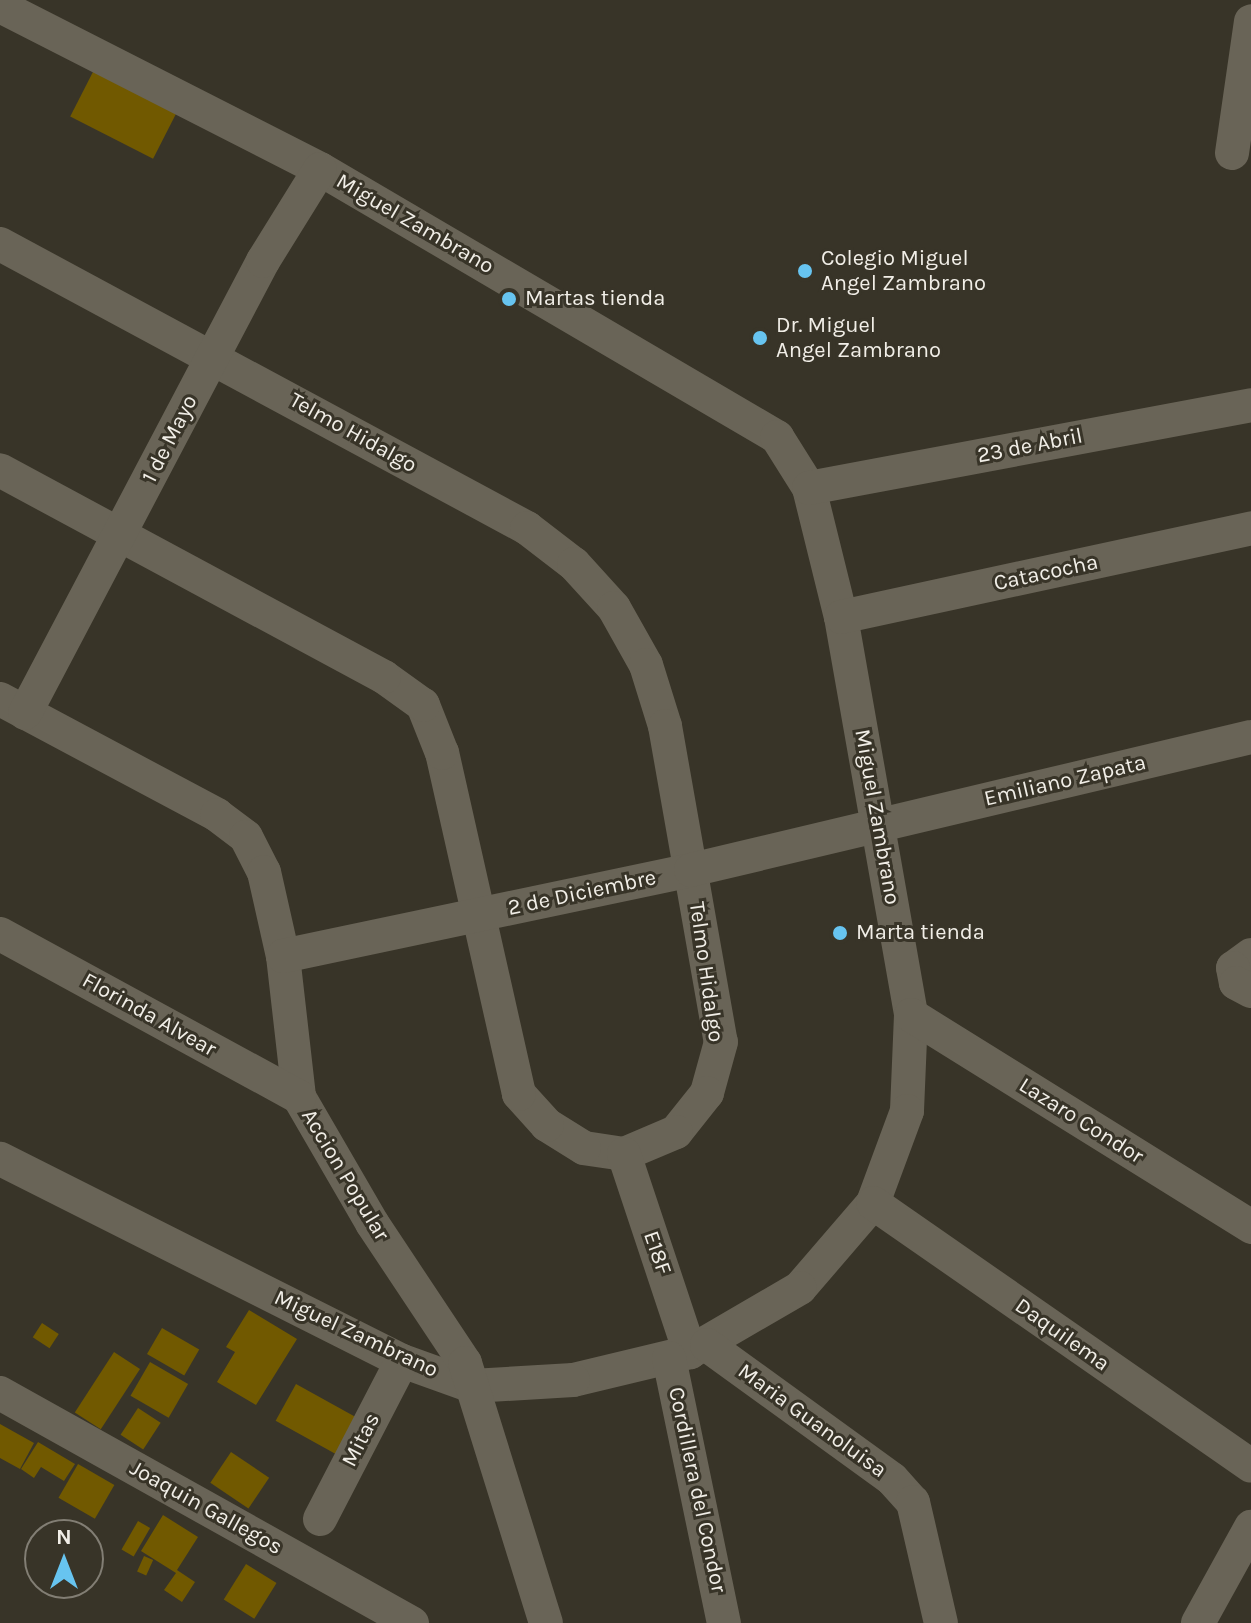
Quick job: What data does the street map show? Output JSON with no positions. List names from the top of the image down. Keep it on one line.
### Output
{"streets":{"street":["Miguel Zambrano","Telmo Hidalgo","1 de Mayo","23 de Abril","Catacocha","Emiliano Zapata","2 de Diciembre","Florinda Alvear","Lazaro Condor","Accion Popular","E18F","Daquilema","Maria Guanoluisa","Mitas","Cordillera del Condor","Joaquin Gallegos"]},"crossings":[["Miguel Zambrano","1 de Mayo"],["Miguel Zambrano","23 de Abril"],["Miguel Zambrano","Catacocha"],["Miguel Zambrano","Emiliano Zapata"],["Miguel Zambrano","2 de Diciembre"],["Miguel Zambrano","Lazaro Condor"],["Miguel Zambrano","Accion Popular"],["Miguel Zambrano","E18F"],["Miguel Zambrano","Daquilema"],["Miguel Zambrano","Maria Guanoluisa"],["Miguel Zambrano","Mitas"],["Miguel Zambrano","Cordillera del Condor"],["Telmo Hidalgo","1 de Mayo"],["Telmo Hidalgo","2 de Diciembre"],["Telmo Hidalgo","E18F"],["1 de Mayo","Accion Popular"],["Emiliano Zapata","2 de Diciembre"],["2 de Diciembre","Accion Popular"],["Florinda Alvear","Accion Popular"],["E18F","Maria Guanoluisa"],["E18F","Cordillera del Condor"],["Maria Guanoluisa","Cordillera del Condor"]],"places":["Colegio Miguel Angel Zambrano","Martas tienda","Dr. Miguel Angel Zambrano","Marta tienda"],"north":"top"}
